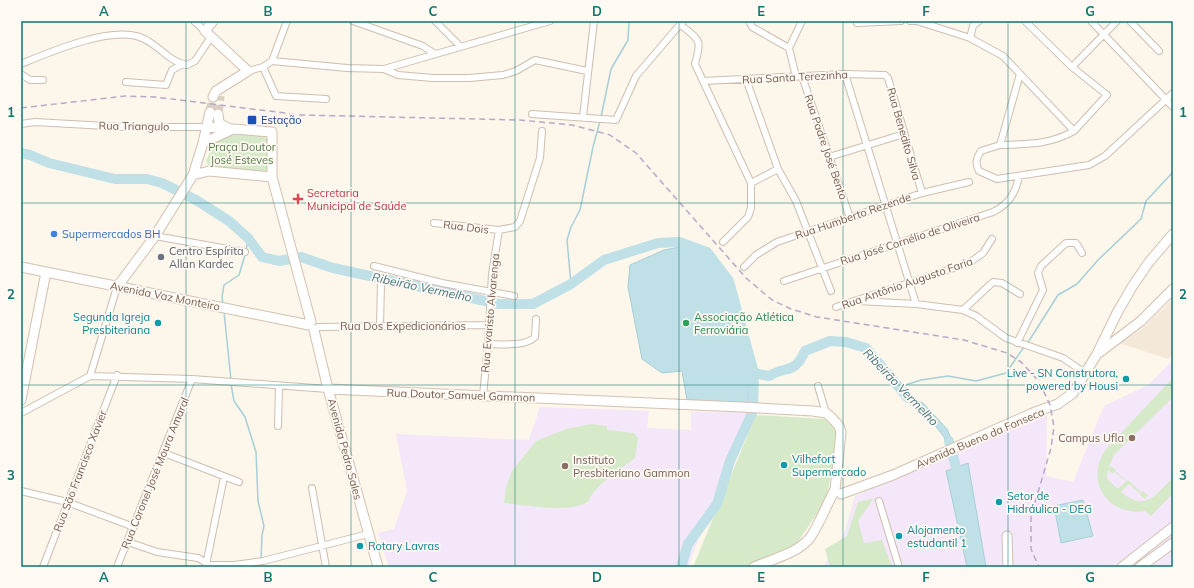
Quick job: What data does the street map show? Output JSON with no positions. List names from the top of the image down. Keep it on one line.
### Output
{"streets":{"main road":["Avenida Vaz Monteiro","Rua Doutor Samuel Gammon","Avenida Bueno da Fonseca","Avenida Pedro Sales"],"street":["Rua Santa Terezinha","Rua Triangulo","Rua Benedito Silva","Rua Padre José Bento","Rua Humberto Rezende","Rua Dois","Rua José Cornélio de Oliveira","Rua Antônio Augusto Faria","Rua Evaristo Alvarenga","Rua Dos Expedicionários","Rua São Francisco Xavier","Rua Coronel José Moura Amaral"]},"crossings":[["Rua Santa Terezinha","Rua Benedito Silva"],["Rua Santa Terezinha","Rua Padre José Bento"],["Rua Benedito Silva","Rua Humberto Rezende"],["Rua Padre José Bento","Rua Humberto Rezende"],["Rua Dois","Rua Evaristo Alvarenga"],["Avenida Vaz Monteiro","Rua Dos Expedicionários"],["Avenida Vaz Monteiro","Avenida Pedro Sales"],["Rua Evaristo Alvarenga","Rua Dos Expedicionários"],["Rua Evaristo Alvarenga","Rua Doutor Samuel Gammon"],["Rua Dos Expedicionários","Avenida Pedro Sales"],["Rua Doutor Samuel Gammon","Avenida Pedro Sales"],["Rua Doutor Samuel Gammon","Rua São Francisco Xavier"],["Rua Doutor Samuel Gammon","Rua Coronel José Moura Amaral"]],"water":["Ribeirão Vermelho"],"parks":["Praça Doutor José Esteves"],"places":{"transit":["Estação"],"health":["Secretaria Municipal de Saúde"],"other":["Supermercados BH","Centro Espírita Allan Kardec","Segunda Igreja Presbiteriana","Associação Atlética Ferroviária","Live - SN Construtora, powered by Housi","Campus Ufla","Vilhefort Supermercado","Instituto Presbiteriano Gammon","Setor de Hidráulica - DEG","Alojamento estudantil 1","Rotary Lavras"]},"grid":{"columns":["A","B","C","D","E","F","G"],"rows":["1","2","3"]}}
